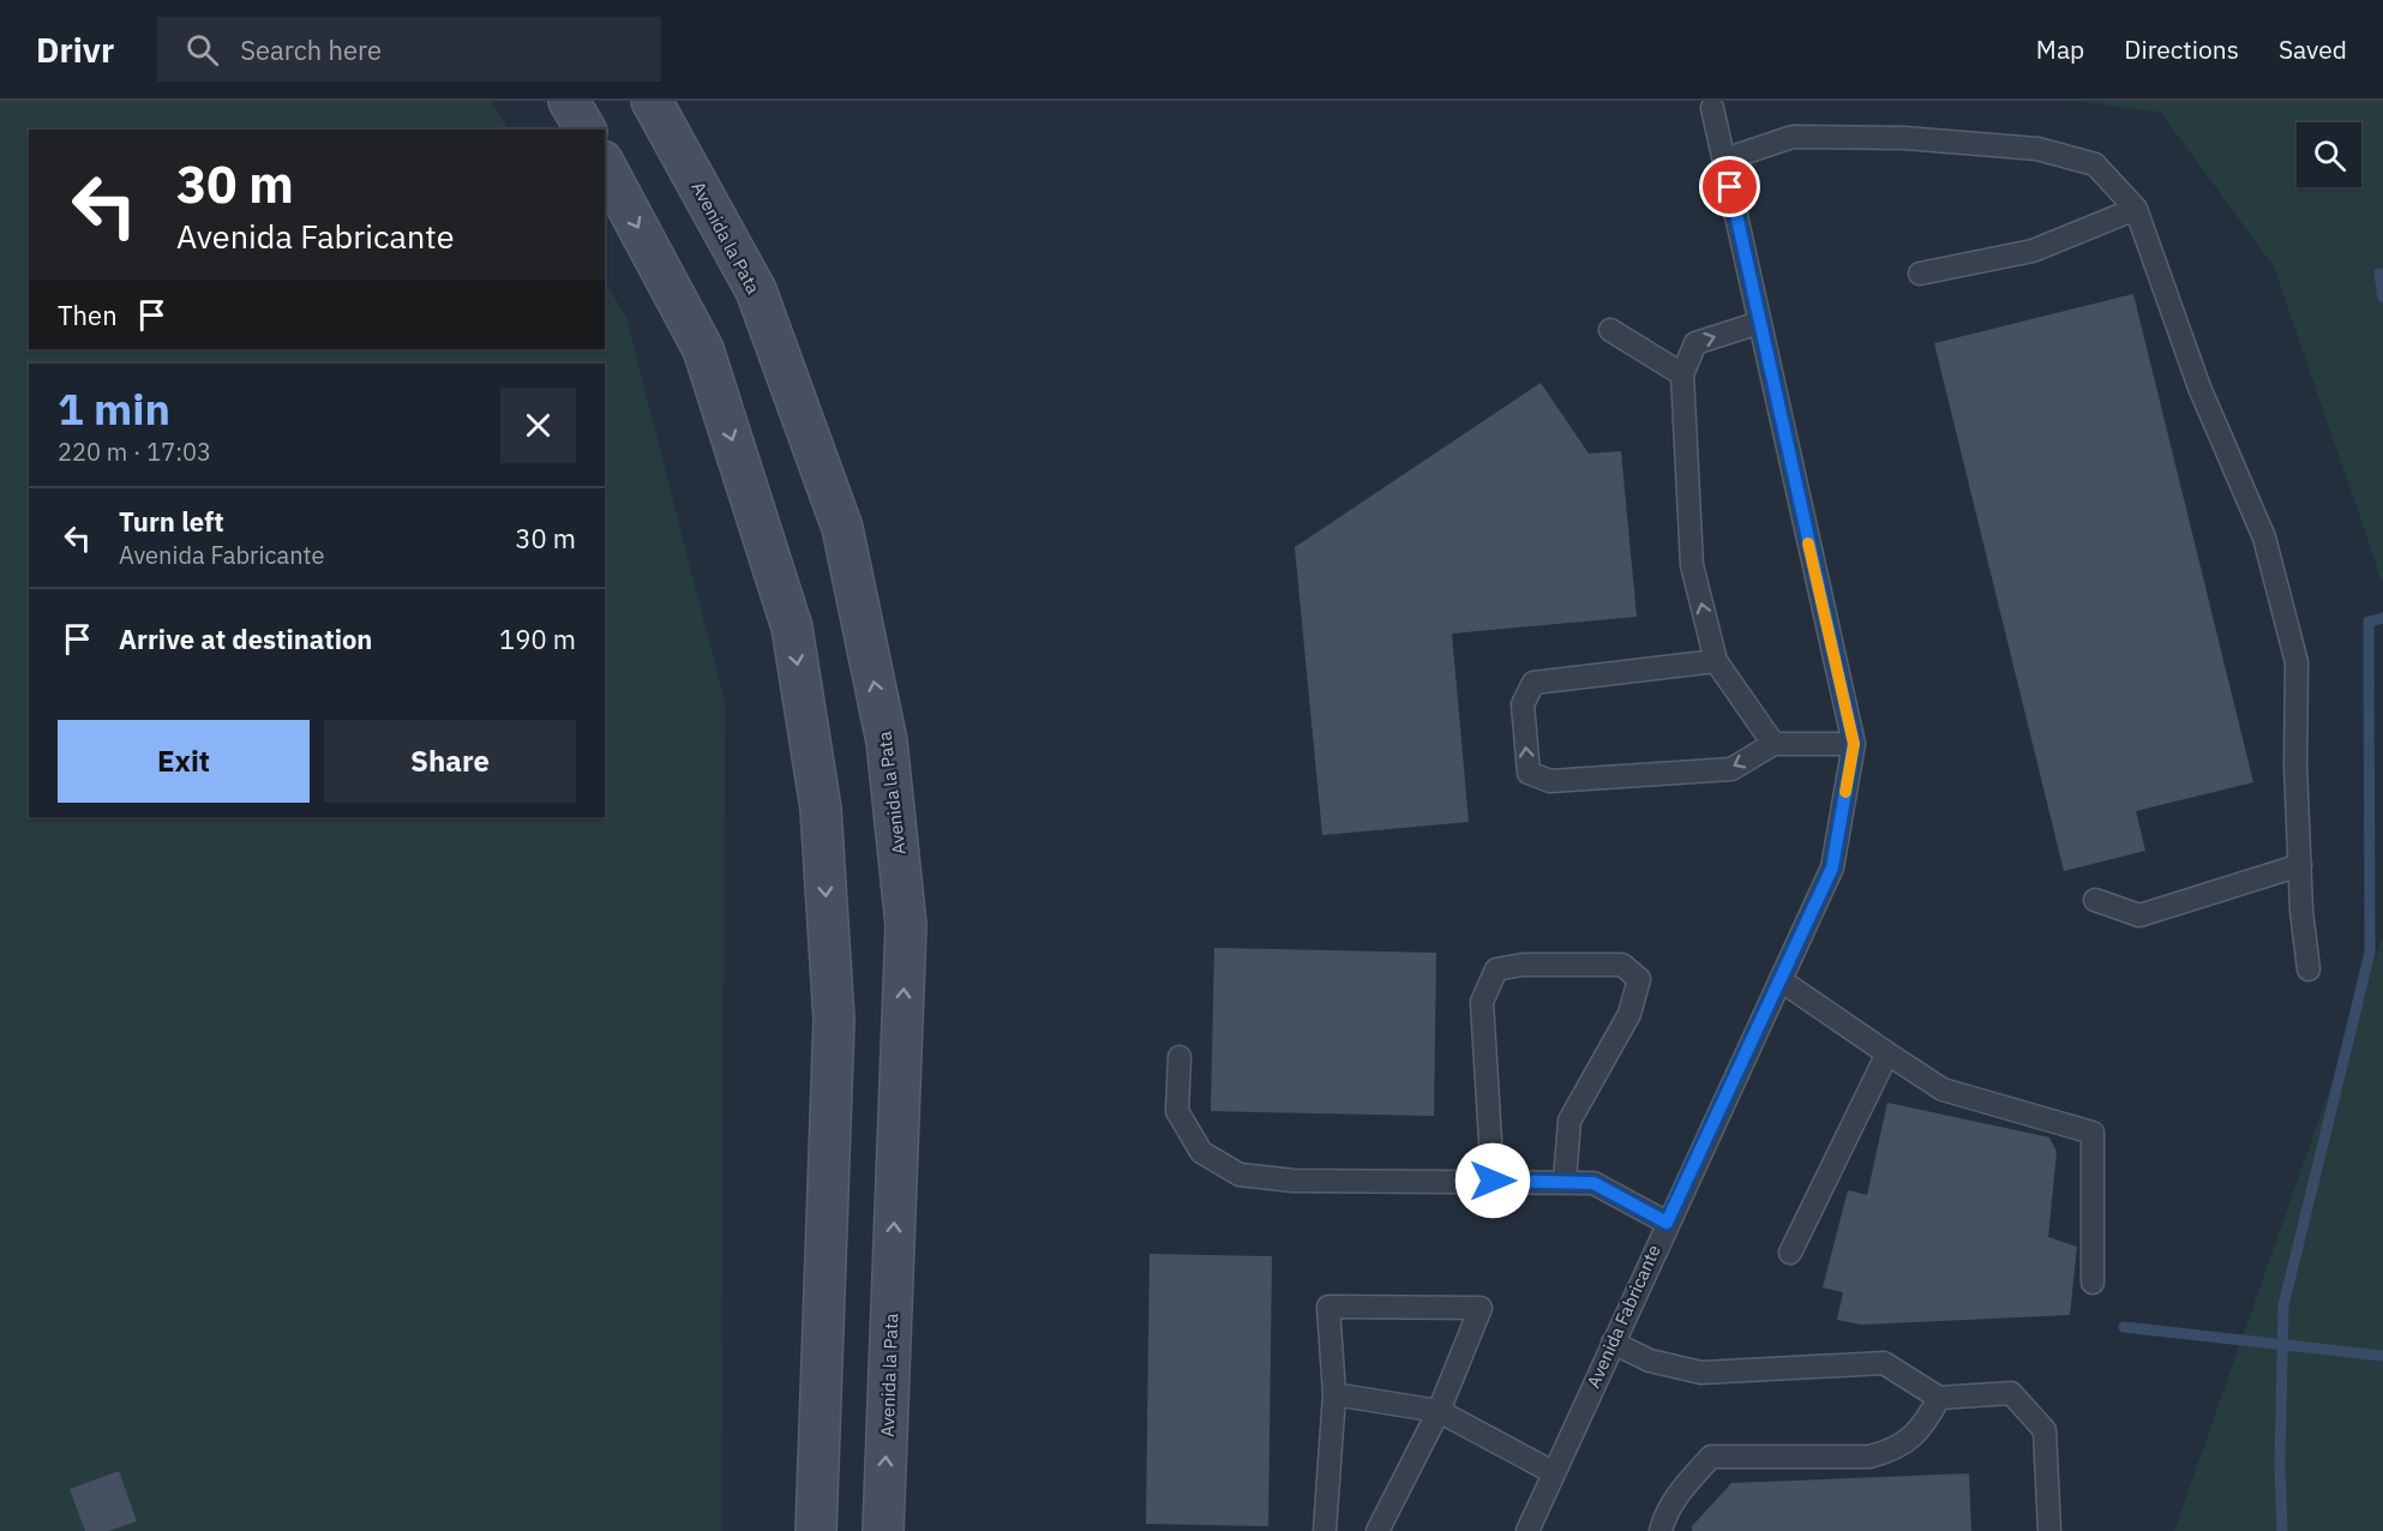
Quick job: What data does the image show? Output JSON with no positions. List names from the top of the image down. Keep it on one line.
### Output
{"streets":{"main road":["Avenida la Pata"],"lane":["Avenida Fabricante"]},"page":{"header":"Drivr","search":"Search here","nav":["Map","Directions","Saved"],"turn":["30 m","Avenida Fabricante"],"then":"Then","heading":["1 min","220 m · 17:03"],"list":[{"name":"Turn left","note":"Avenida Fabricante","value":"30 m"},{"name":"Arrive at destination","value":"190 m"}],"buttons":["Exit","Share"]}}
